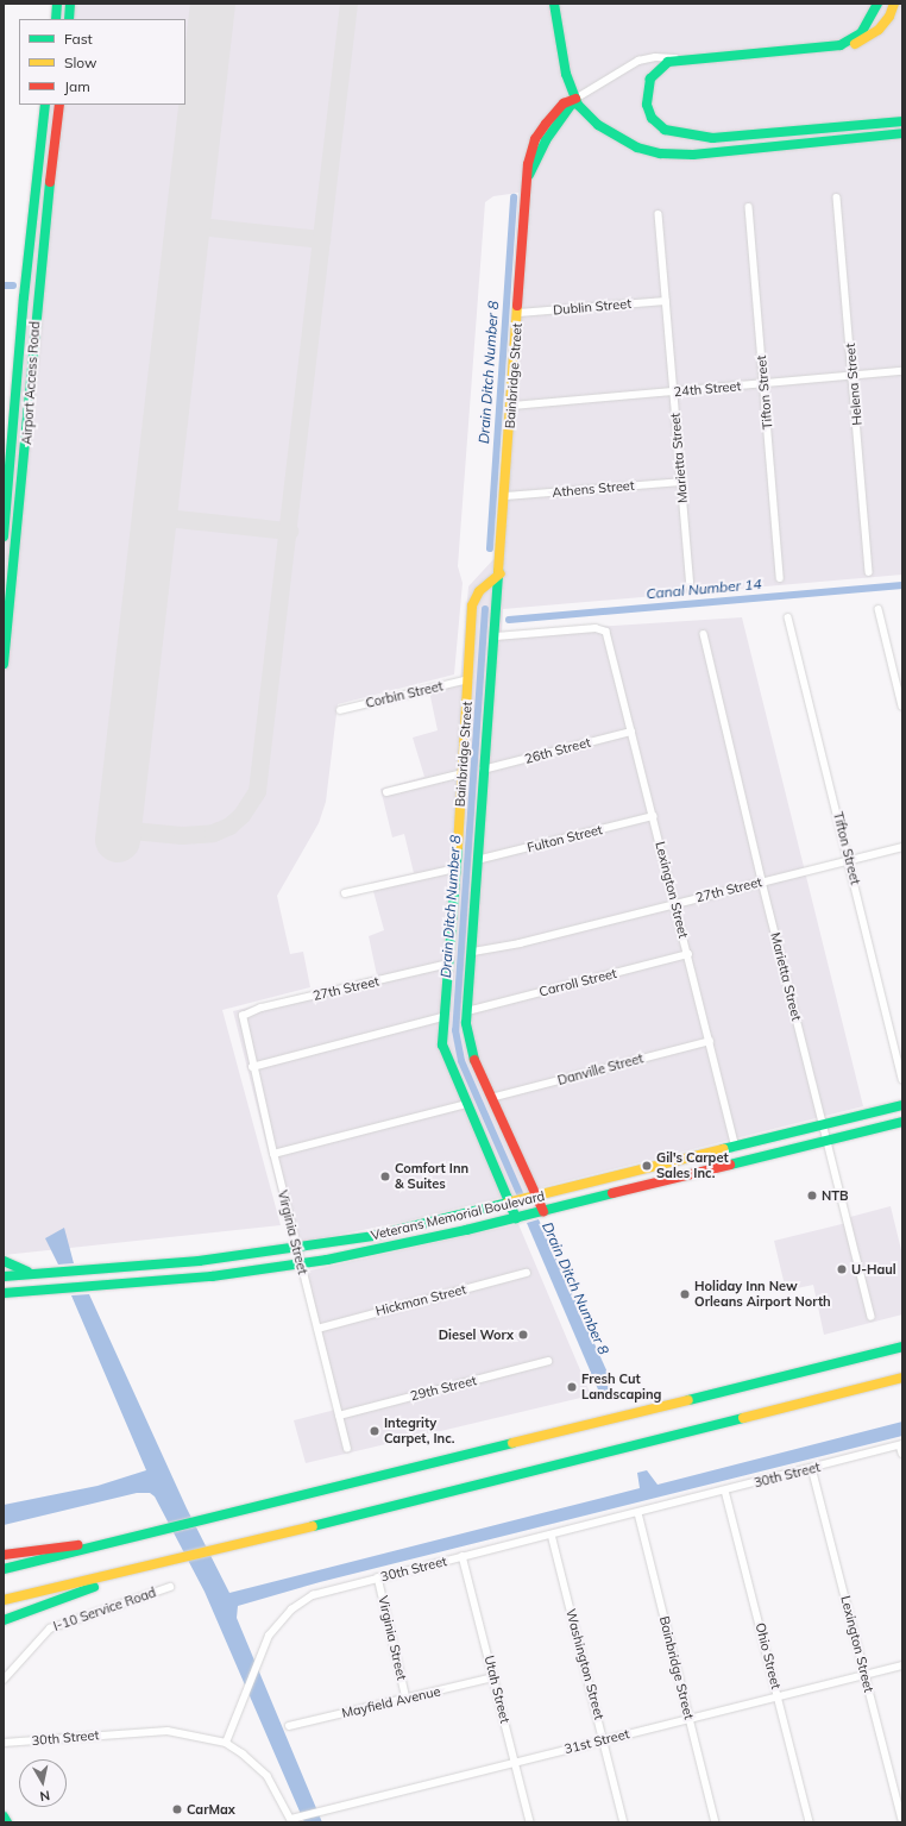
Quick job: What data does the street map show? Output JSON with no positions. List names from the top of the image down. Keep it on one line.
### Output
{"streets":{"main road":["Bainbridge Street","Airport Access Road","Veterans Memorial Boulevard"],"street":["Dublin Street","Helena Street","24th Street","Tifton Street","Marietta Street","Athens Street","Corbin Street","26th Street","Fulton Street","Lexington Street","27th Street","Carroll Street","Danville Street","Virginia Street","Hickman Street","29th Street","30th Street","I-10 Service Road","Ohio Street","Washington Street","Utah Street","Mayfield Avenue","31st Street"]},"crossings":[["Dublin Street","Bainbridge Street"],["Dublin Street","Marietta Street"],["Bainbridge Street","24th Street"],["Bainbridge Street","Athens Street"],["Bainbridge Street","Corbin Street"],["Bainbridge Street","26th Street"],["Bainbridge Street","Fulton Street"],["Bainbridge Street","Lexington Street"],["Bainbridge Street","27th Street"],["Bainbridge Street","Carroll Street"],["Bainbridge Street","Danville Street"],["Bainbridge Street","Veterans Memorial Boulevard"],["Bainbridge Street","30th Street"],["Bainbridge Street","31st Street"],["Helena Street","24th Street"],["24th Street","Tifton Street"],["24th Street","Marietta Street"],["Tifton Street","27th Street"],["Marietta Street","Athens Street"],["Marietta Street","27th Street"],["Marietta Street","Veterans Memorial Boulevard"],["26th Street","Lexington Street"],["Fulton Street","Lexington Street"],["Lexington Street","27th Street"],["Lexington Street","Carroll Street"],["Lexington Street","Danville Street"],["Lexington Street","Veterans Memorial Boulevard"],["Lexington Street","30th Street"],["Lexington Street","31st Street"],["27th Street","Virginia Street"],["Veterans Memorial Boulevard","Virginia Street"],["Virginia Street","Hickman Street"],["Virginia Street","29th Street"],["Virginia Street","30th Street"],["Virginia Street","Mayfield Avenue"],["30th Street","Ohio Street"],["30th Street","Washington Street"],["30th Street","Utah Street"],["Ohio Street","31st Street"],["Washington Street","31st Street"],["Utah Street","Mayfield Avenue"],["Utah Street","31st Street"]],"water":["Drain Ditch Number 8","Canal Number 14"],"places":["Gil's Carpet Sales Inc.","Comfort Inn & Suites","NTB","U-Haul","Holiday Inn New Orleans Airport North","Diesel Worx","Fresh Cut Landscaping","Integrity Carpet, Inc.","CarMax"],"legend":["Fast","Slow","Jam"],"north":"bottom"}
